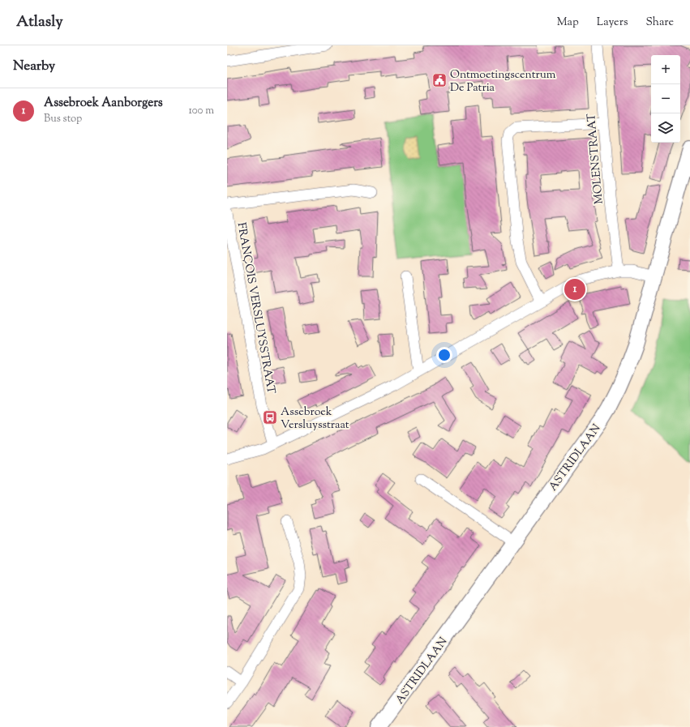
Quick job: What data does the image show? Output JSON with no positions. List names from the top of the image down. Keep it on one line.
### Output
{"streets":{"main road":["ASTRIDLAAN"],"street":["MOLENSTRAAT","FRANÇOIS VERSLUYSSTRAAT"]},"places":{"public building":["Ontmoetingscentrum De Patria"],"bus stop":["Assebroek Versluysstraat"]},"page":{"header":"Atlasly","nav":["Map","Layers","Share"],"heading":"Nearby","map_buttons":["+","−"],"list":[{"mark":"1","name":"Assebroek Aanborgers","note":"Bus stop","value":"100 m"}],"pins":"1"}}
